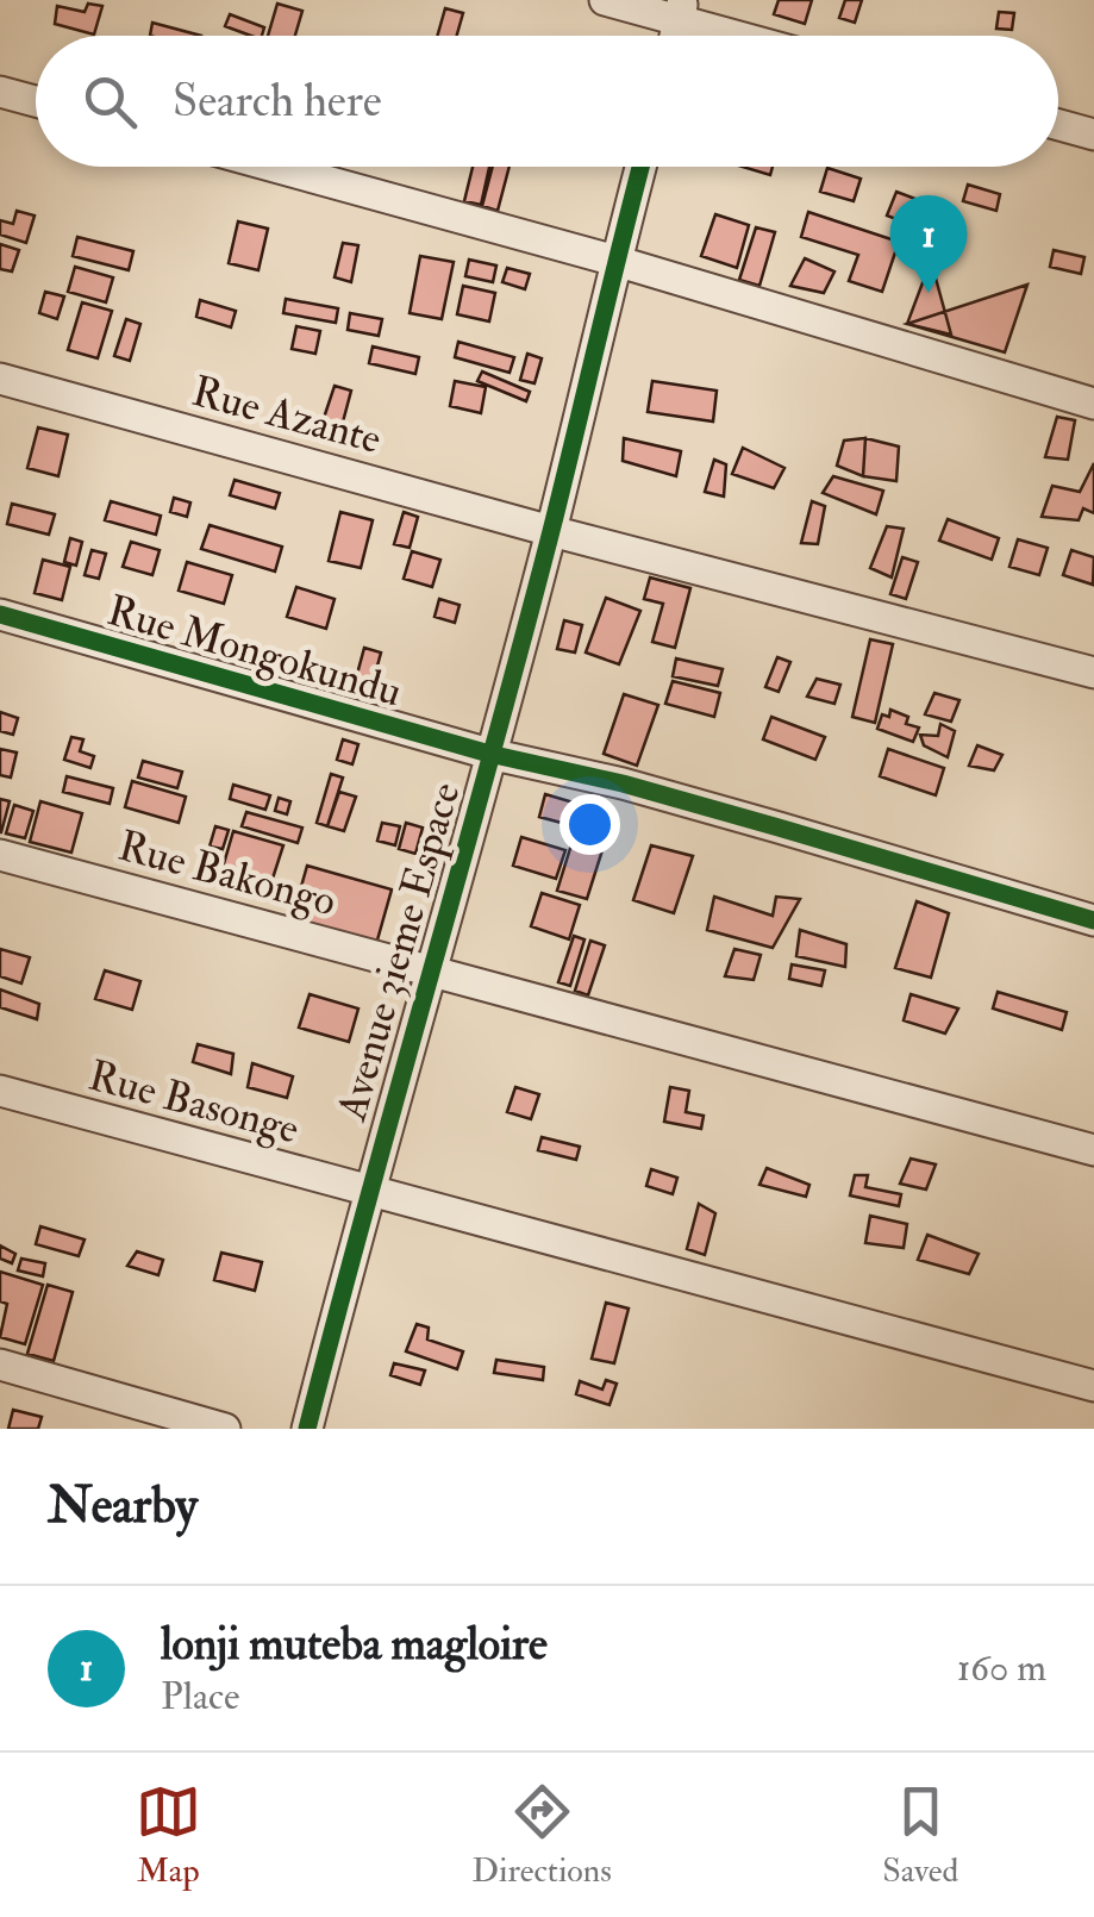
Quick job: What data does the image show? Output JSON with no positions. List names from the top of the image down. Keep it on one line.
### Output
{"streets":{"street":["Rue Azante","Rue Mongokundu","Rue Bakongo","Avenue 3ieme Espace","Rue Basonge"]},"crossings":[["Rue Azante","Avenue 3ieme Espace"],["Rue Mongokundu","Avenue 3ieme Espace"],["Rue Bakongo","Avenue 3ieme Espace"],["Avenue 3ieme Espace","Rue Basonge"]],"page":{"search":"Search here","pins":"1","heading":"Nearby","list":[{"mark":"1","name":"lonji muteba magloire","note":"Place","value":"160 m"}],"nav":["Map","Directions","Saved"]}}
